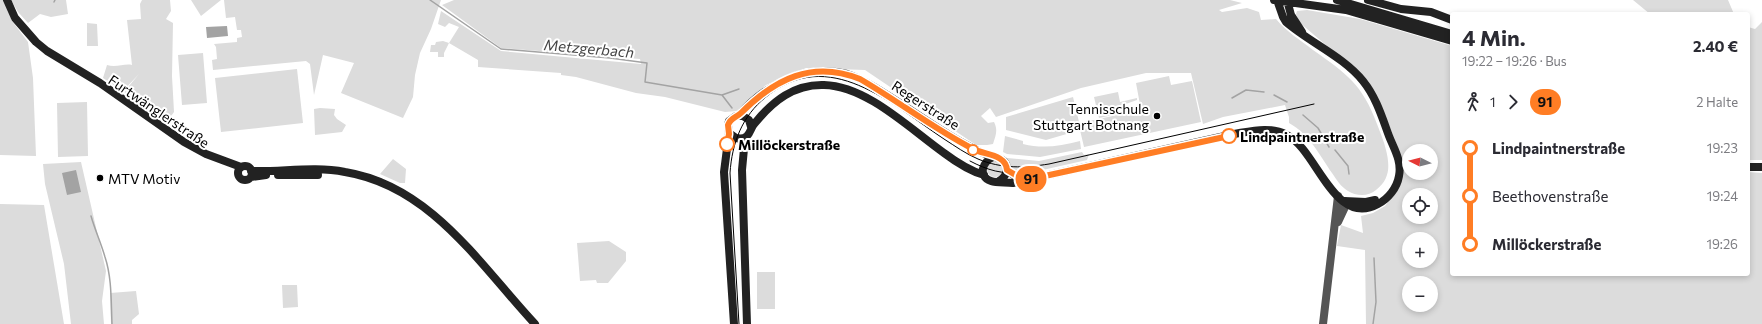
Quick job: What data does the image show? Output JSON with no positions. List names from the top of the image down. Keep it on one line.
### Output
{"streets":{"main road":["Regerstraße","Furtwänglerstraße"]},"water":["Metzgerbach"],"places":["Tennisschule Stuttgart Botnang","Lindpaintnerstraße","Millöckerstraße","MTV Motiv"],"lines":["bus line 91"],"north":"left","page":{"on_map":"91","heading":["4 Min.","19:22 – 19:26 · Bus","2.40 €"],"legs":["1","91","2 Halte"],"list":[{"name":"Lindpaintnerstraße","value":"19:23"},{"name":"Beethovenstraße","value":"19:24"},{"name":"Millöckerstraße","value":"19:26"}],"map_buttons":["+","−"]}}
